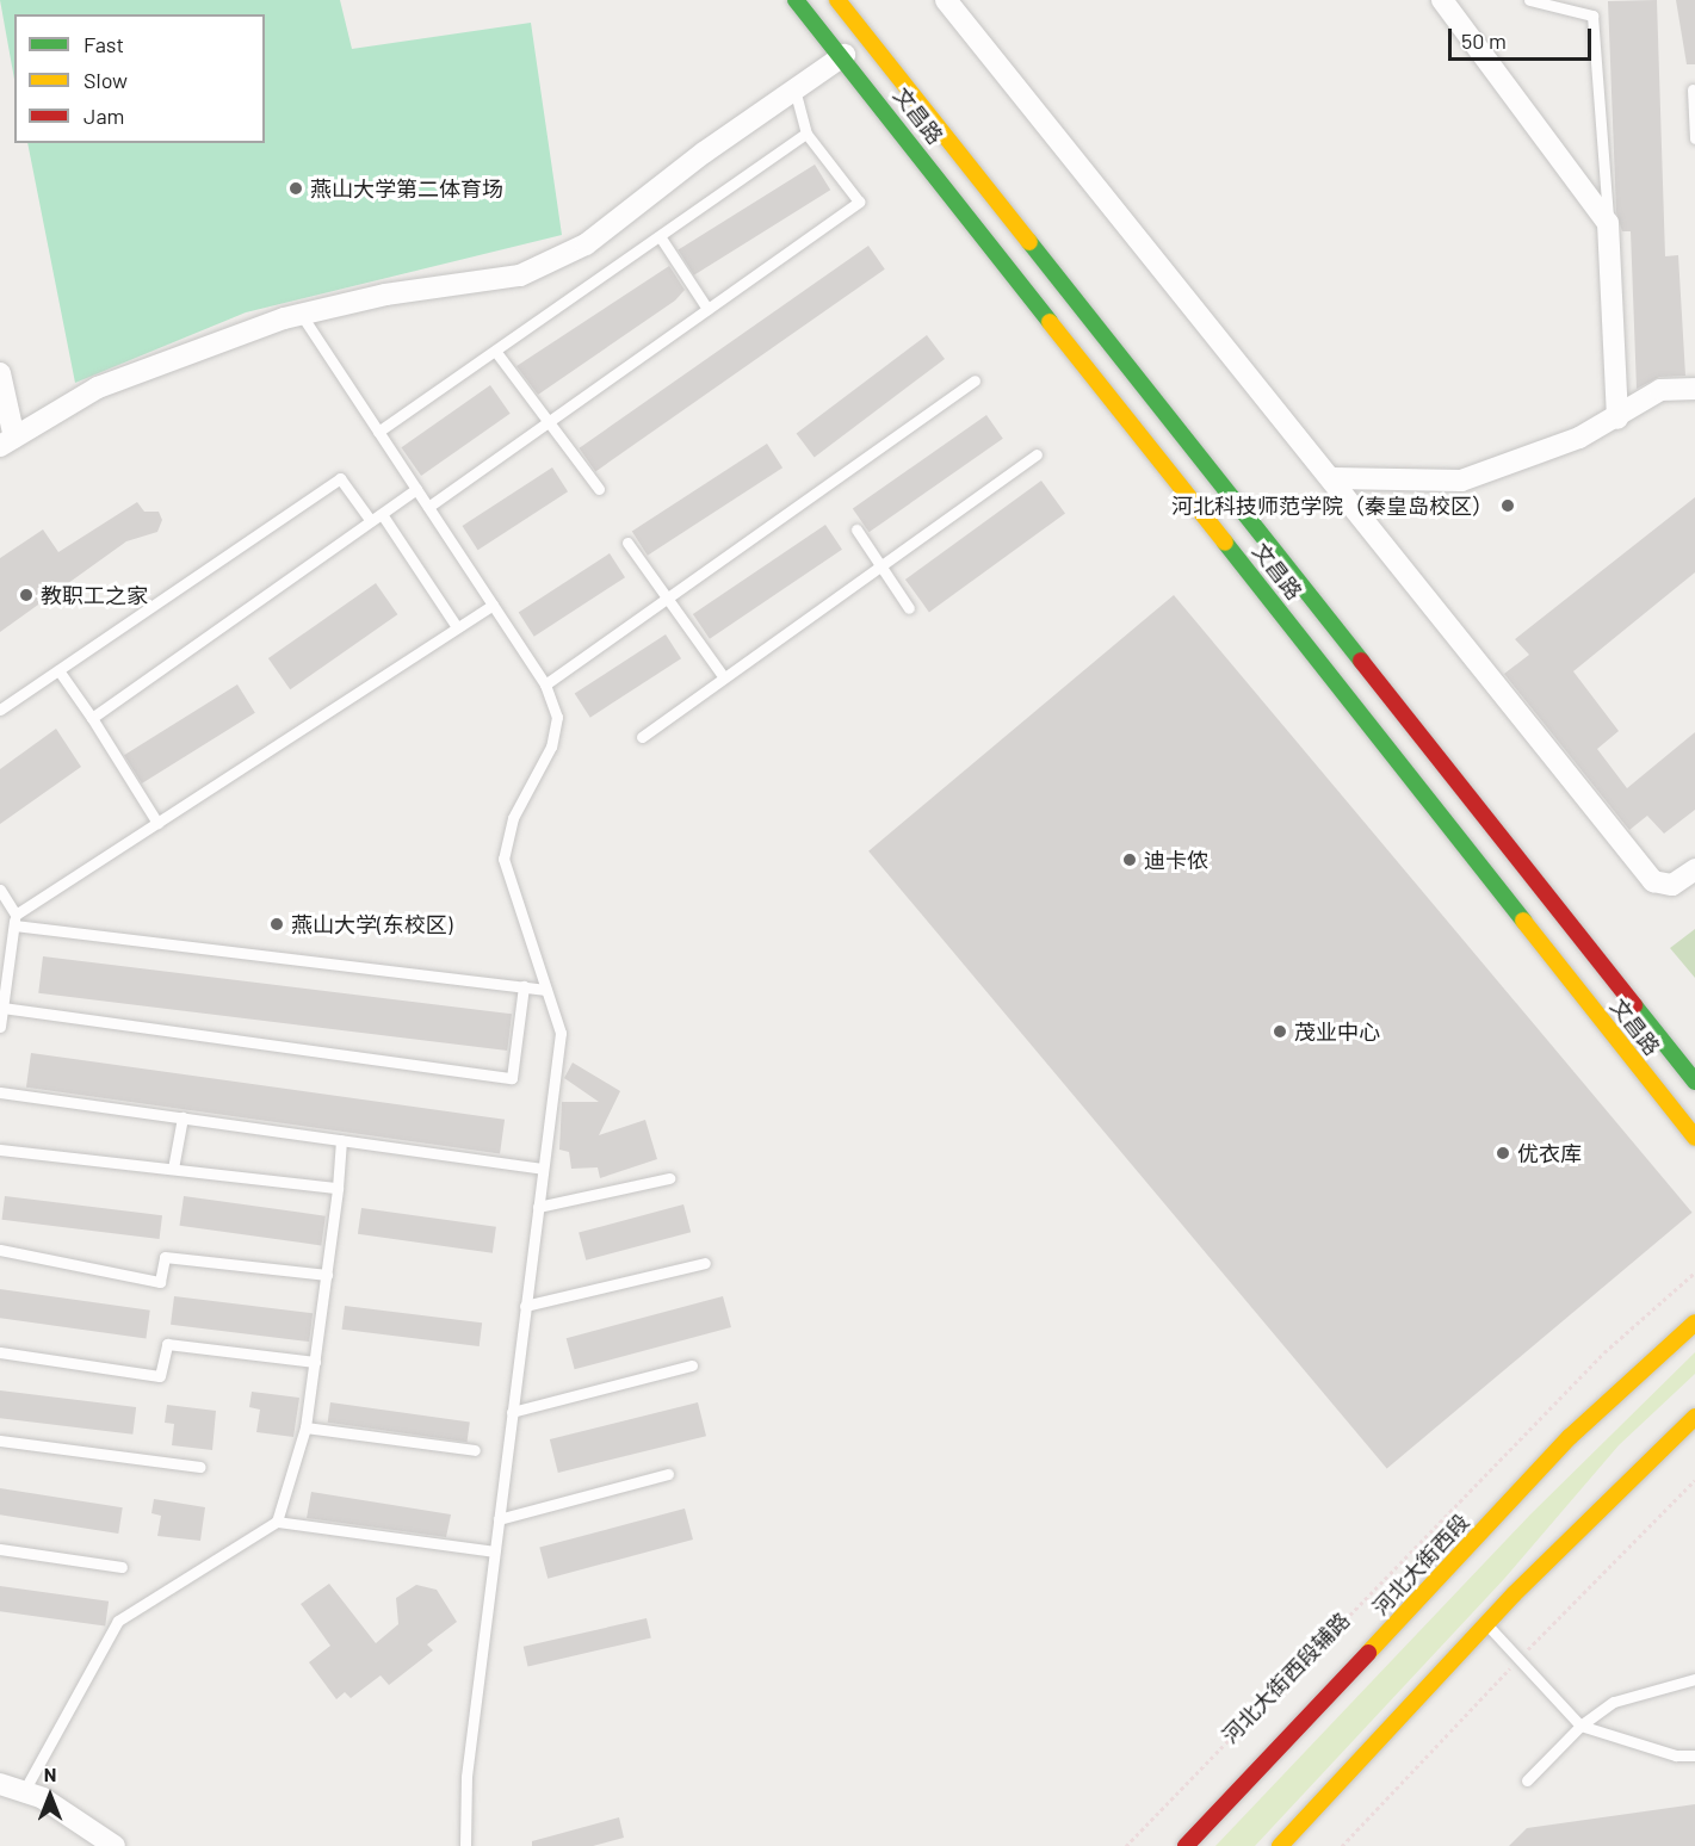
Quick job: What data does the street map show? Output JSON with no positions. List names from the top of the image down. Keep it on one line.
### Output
{"streets":{"main road":["文昌路","河北大街西段"],"path":["河北大街西段辅路"]},"places":["燕山大学第二体育场","河北科技师范学院（秦皇岛校区）","教职工之家","迪卡侬","燕山大学(东校区)","茂业中心","优衣库"],"legend":["Fast","Slow","Jam"],"scale_bar":"50 m","north":"top"}
